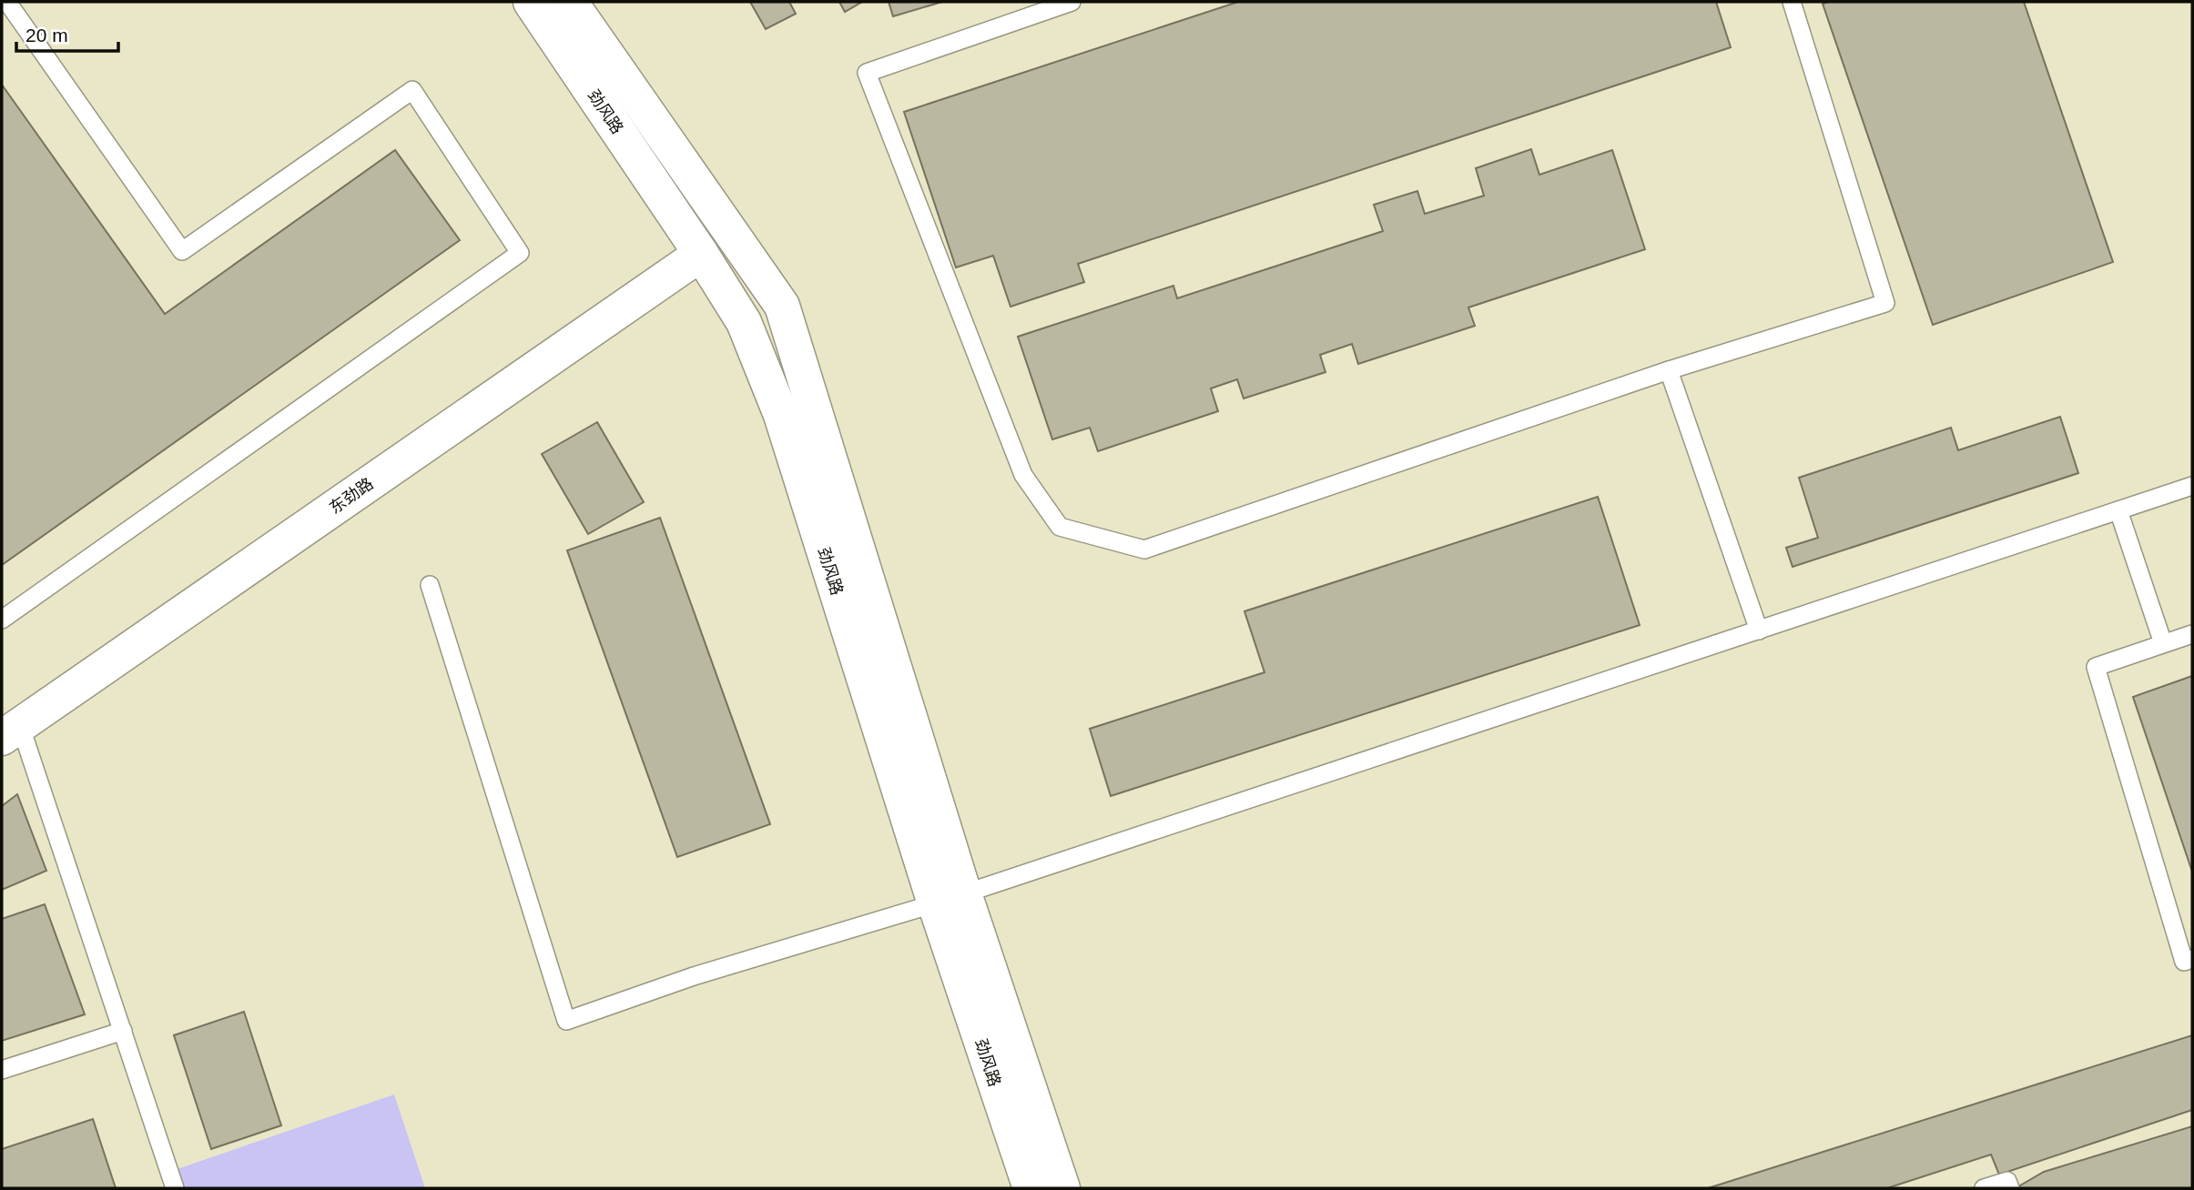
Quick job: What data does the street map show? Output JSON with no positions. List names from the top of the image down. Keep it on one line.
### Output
{"streets":{"street":["劲风路","东劲路"]},"crossings":[["劲风路","东劲路"]],"scale_bar":"20 m"}
